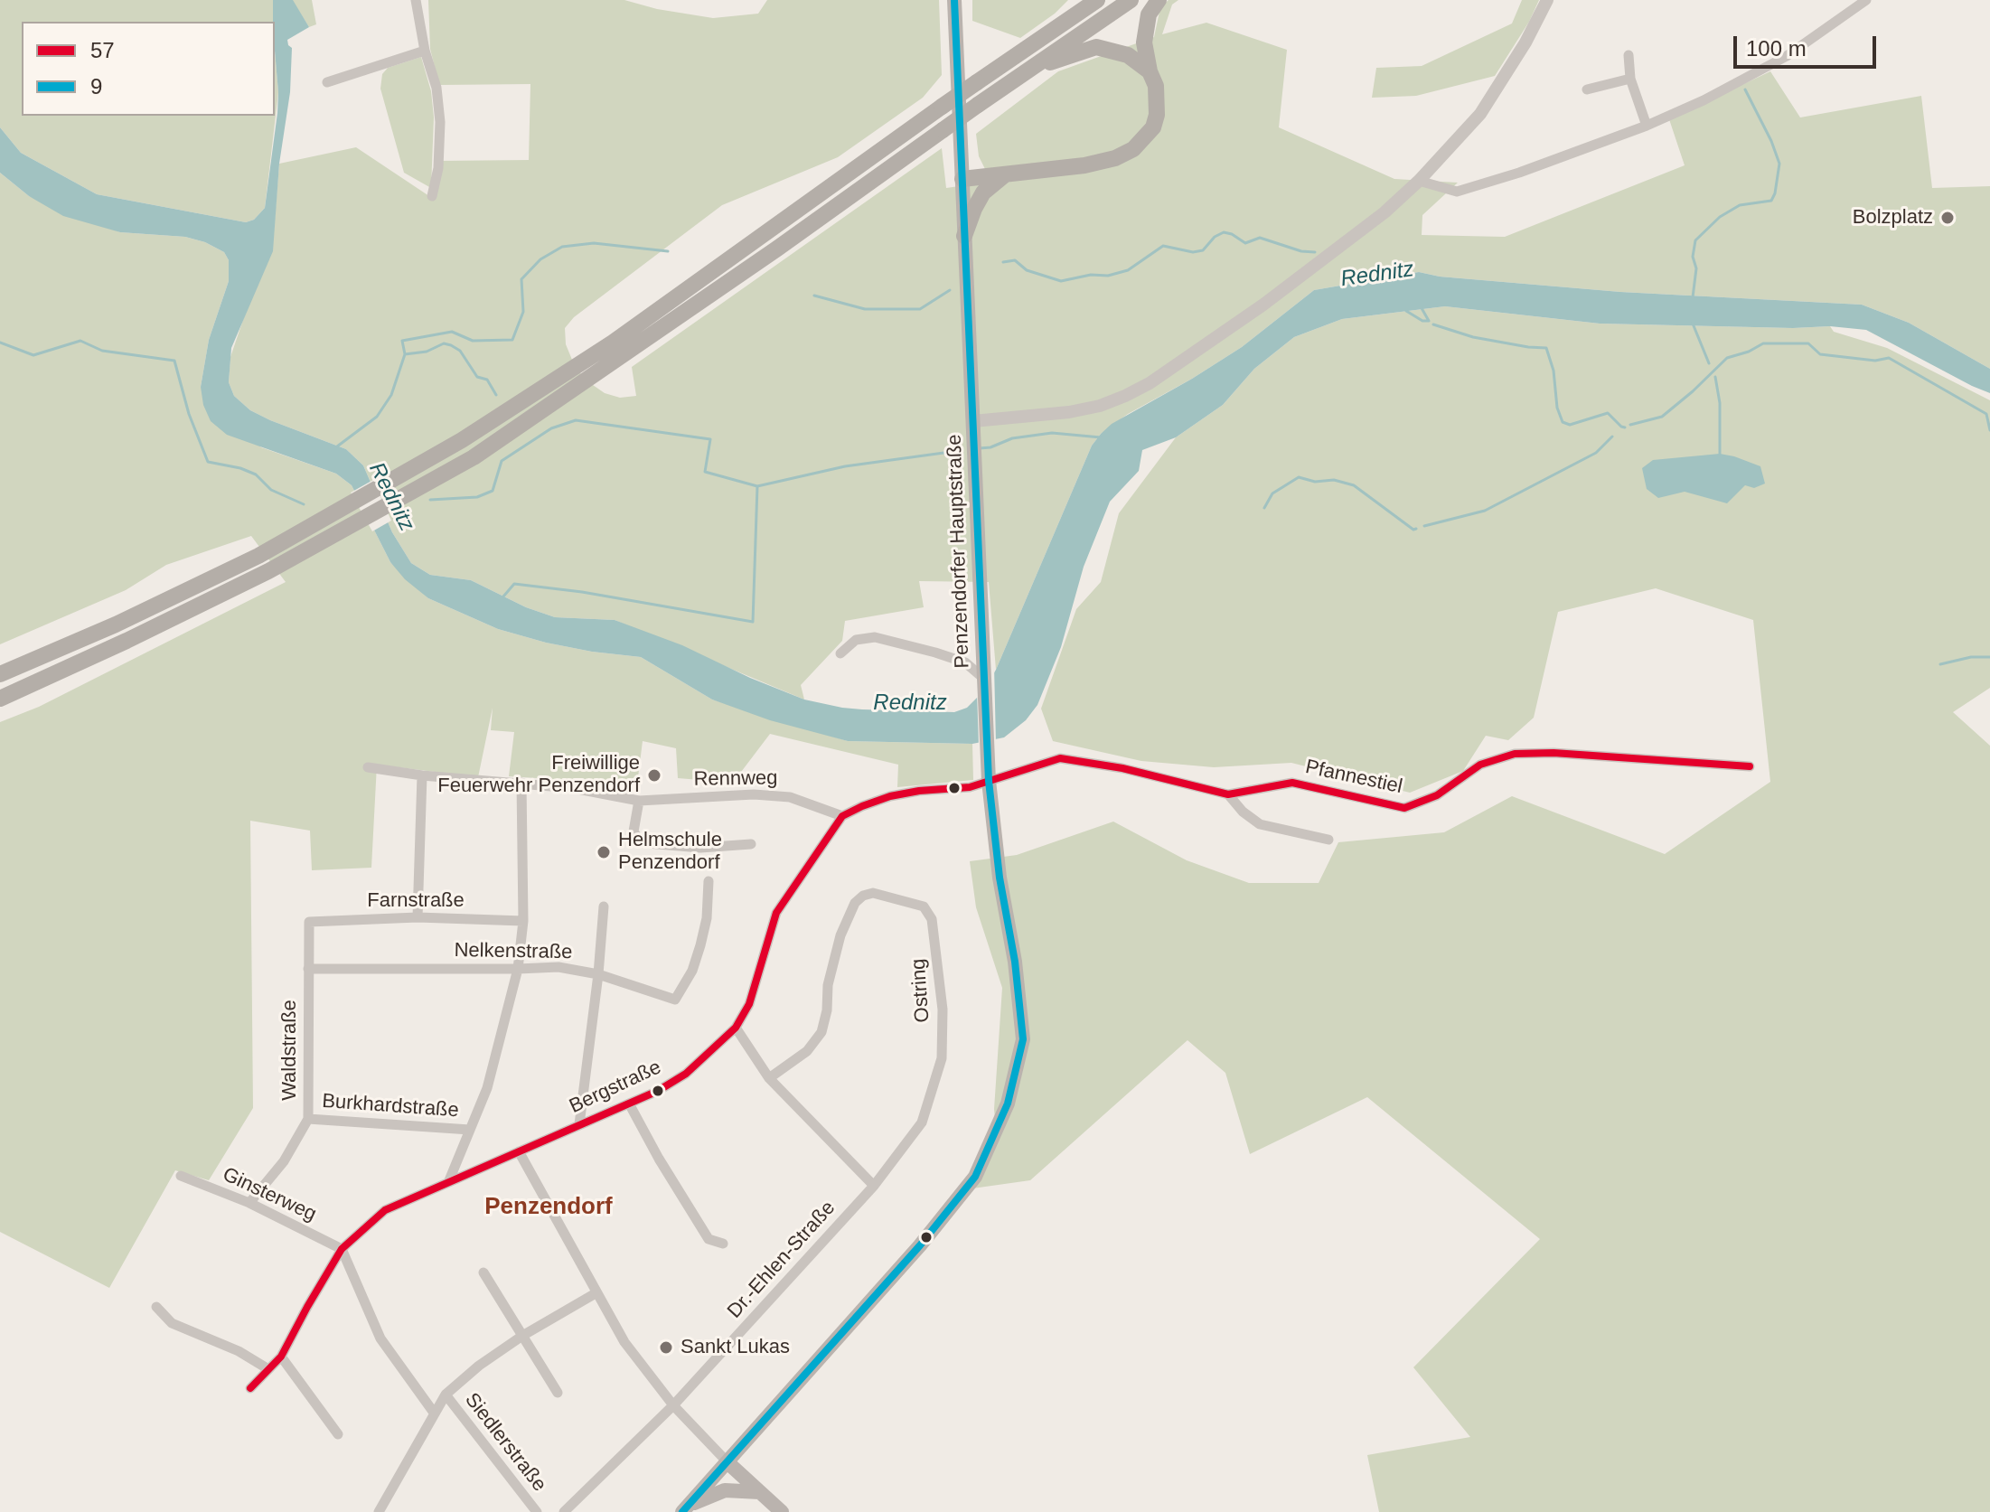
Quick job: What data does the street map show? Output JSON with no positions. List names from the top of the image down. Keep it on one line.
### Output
{"streets":{"main road":["Penzendorfer Hauptstraße"],"street":["Pfannestiel","Rennweg","Farnstraße","Nelkenstraße","Ostring","Waldstraße","Bergstraße","Burkhardstraße","Ginsterweg","Dr.-Ehlen-Straße","Siedlerstraße"]},"crossings":[["Penzendorfer Hauptstraße","Pfannestiel"],["Rennweg","Bergstraße"],["Farnstraße","Waldstraße"],["Nelkenstraße","Waldstraße"],["Ostring","Dr.-Ehlen-Straße"],["Waldstraße","Burkhardstraße"],["Waldstraße","Ginsterweg"],["Bergstraße","Ginsterweg"],["Bergstraße","Siedlerstraße"],["Ginsterweg","Siedlerstraße"]],"districts":["Penzendorf"],"water":["Rednitz"],"places":["Bolzplatz","Freiwillige Feuerwehr Penzendorf","Helmschule Penzendorf","Sankt Lukas"],"lines":["transit line 9","transit line 57"],"legend":["57","9"],"scale_bar":"100 m"}
